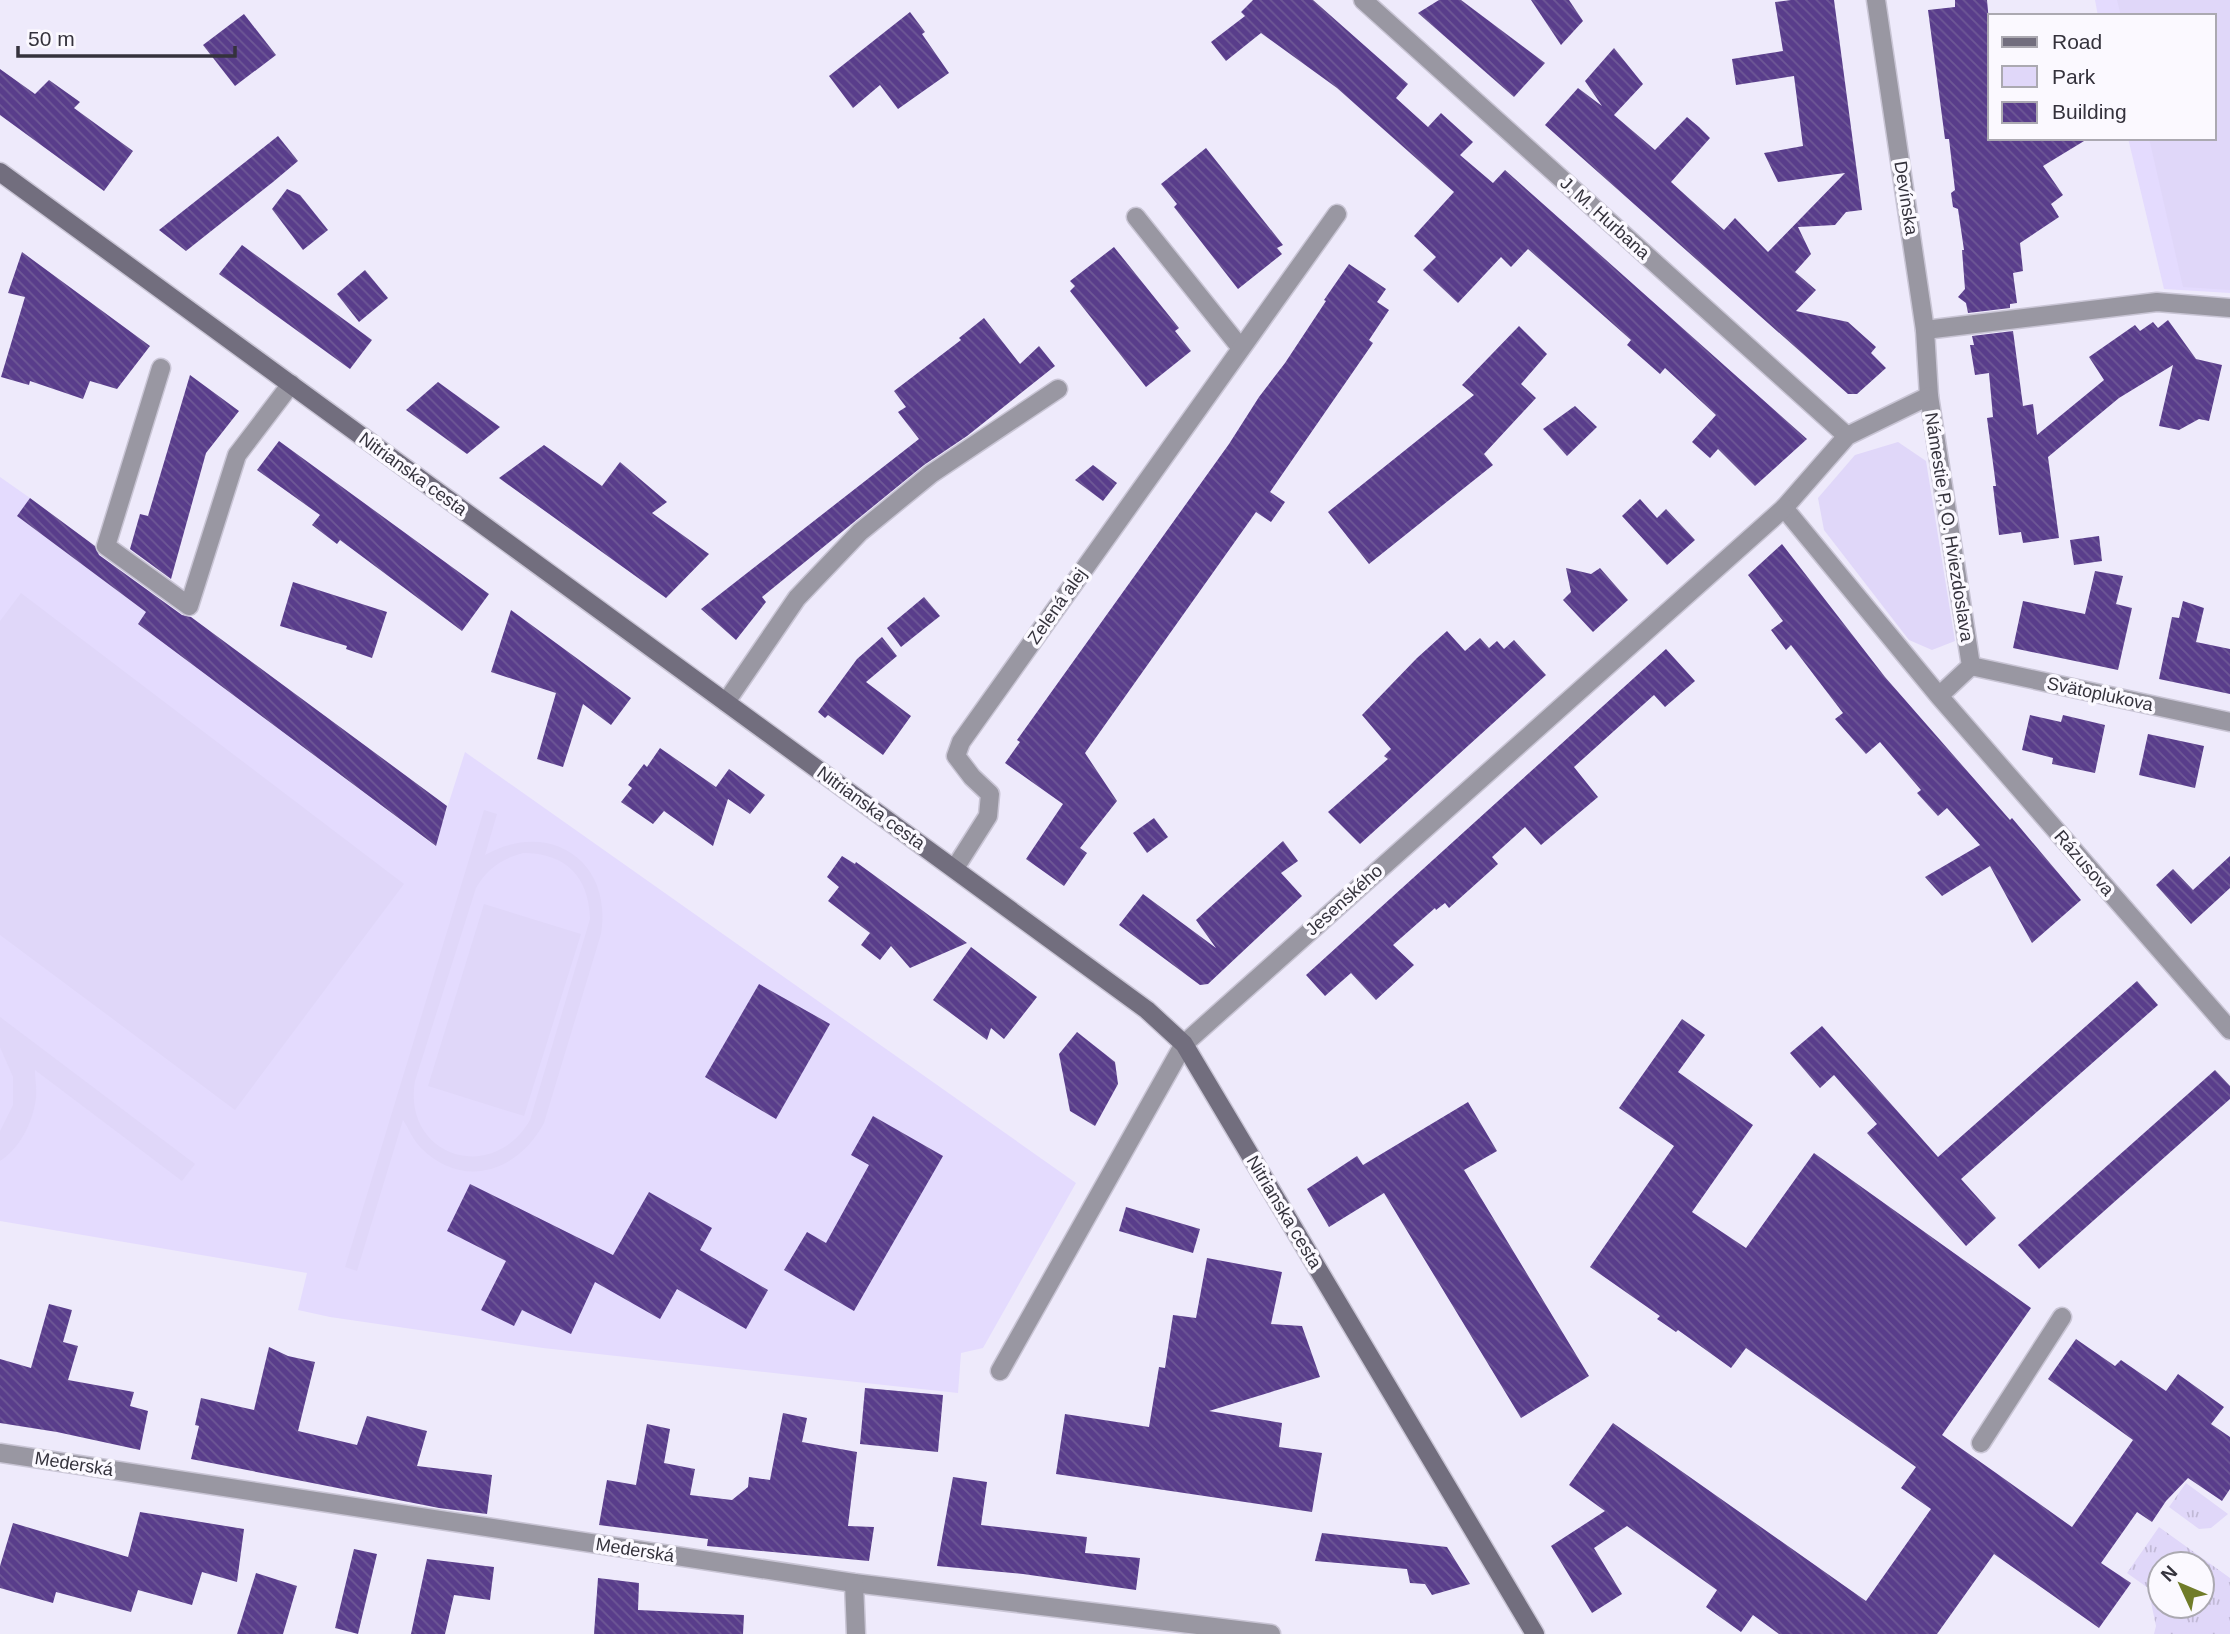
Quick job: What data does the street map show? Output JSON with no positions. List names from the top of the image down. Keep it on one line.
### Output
{"streets":{"main road":["Nitrianska cesta"],"street":["Devínska","J. M. Hurbana","Námestie P. O. Hviezdoslava","Zelená alej","Svätoplukova","Rázusova","Jesenského","Mederská"]},"crossings":[["Devínska","Námestie P. O. Hviezdoslava"],["J. M. Hurbana","Námestie P. O. Hviezdoslava"],["Nitrianska cesta","Zelená alej"],["Nitrianska cesta","Jesenského"],["Námestie P. O. Hviezdoslava","Svätoplukova"],["Námestie P. O. Hviezdoslava","Rázusova"],["Námestie P. O. Hviezdoslava","Jesenského"]],"legend":["Road","Park","Building"],"scale_bar":"50 m","north":"top left"}
